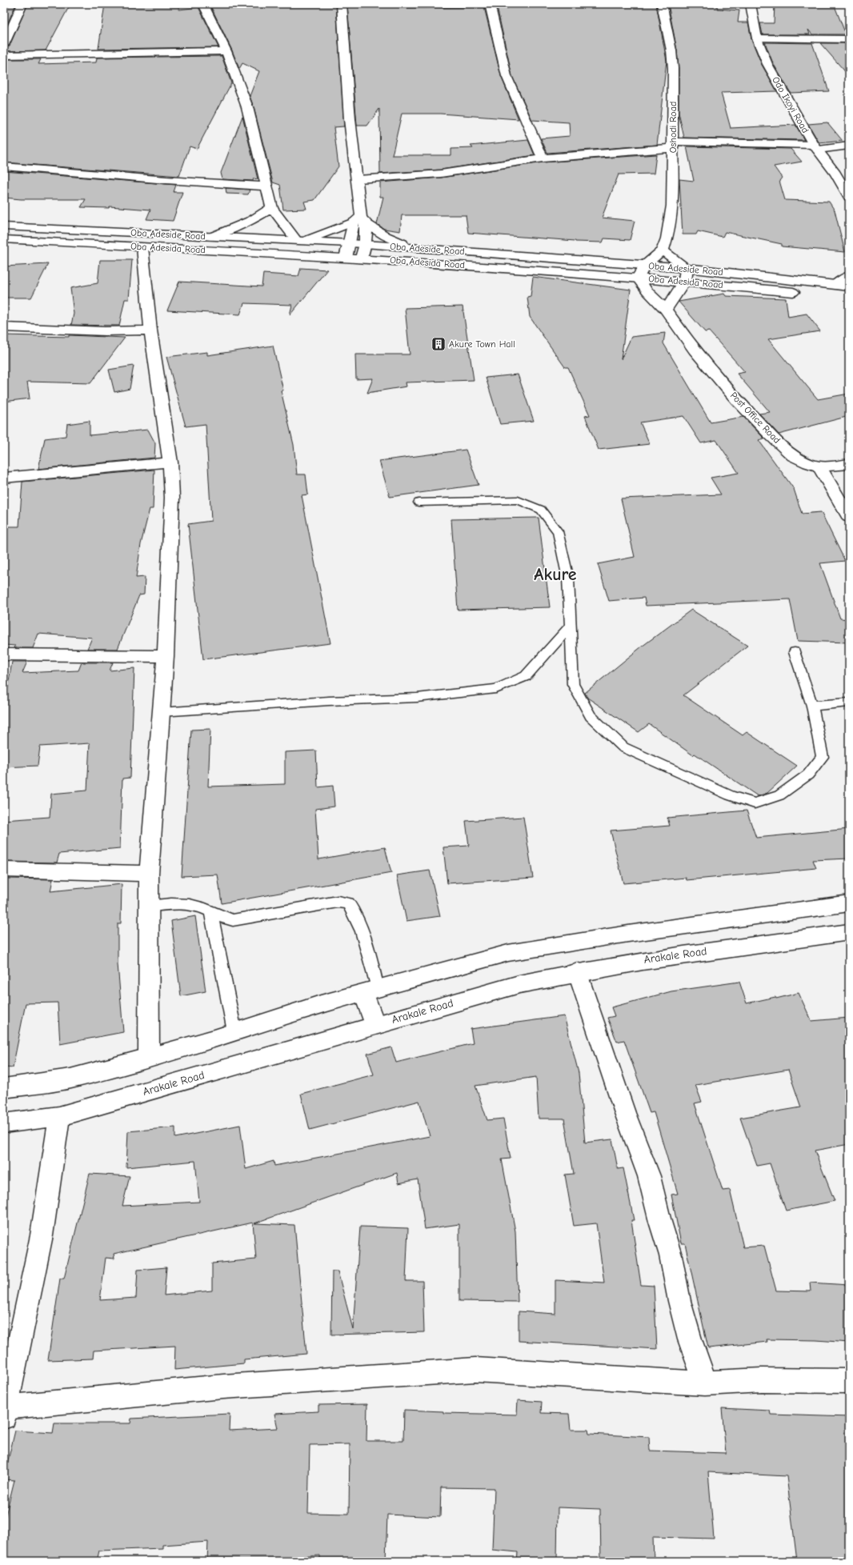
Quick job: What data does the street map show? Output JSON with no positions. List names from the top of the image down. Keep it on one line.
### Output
{"streets":{"street":["Odo Ikoyi Road","Oshodi Road","Oba Adeside Road","Oba Adesida Road","Post Office Road","Arakale Road"]},"crossings":[["Oba Adesida Road","Post Office Road"]],"districts":["Akure"],"places":{"building":["Akure Town Hall"]}}
